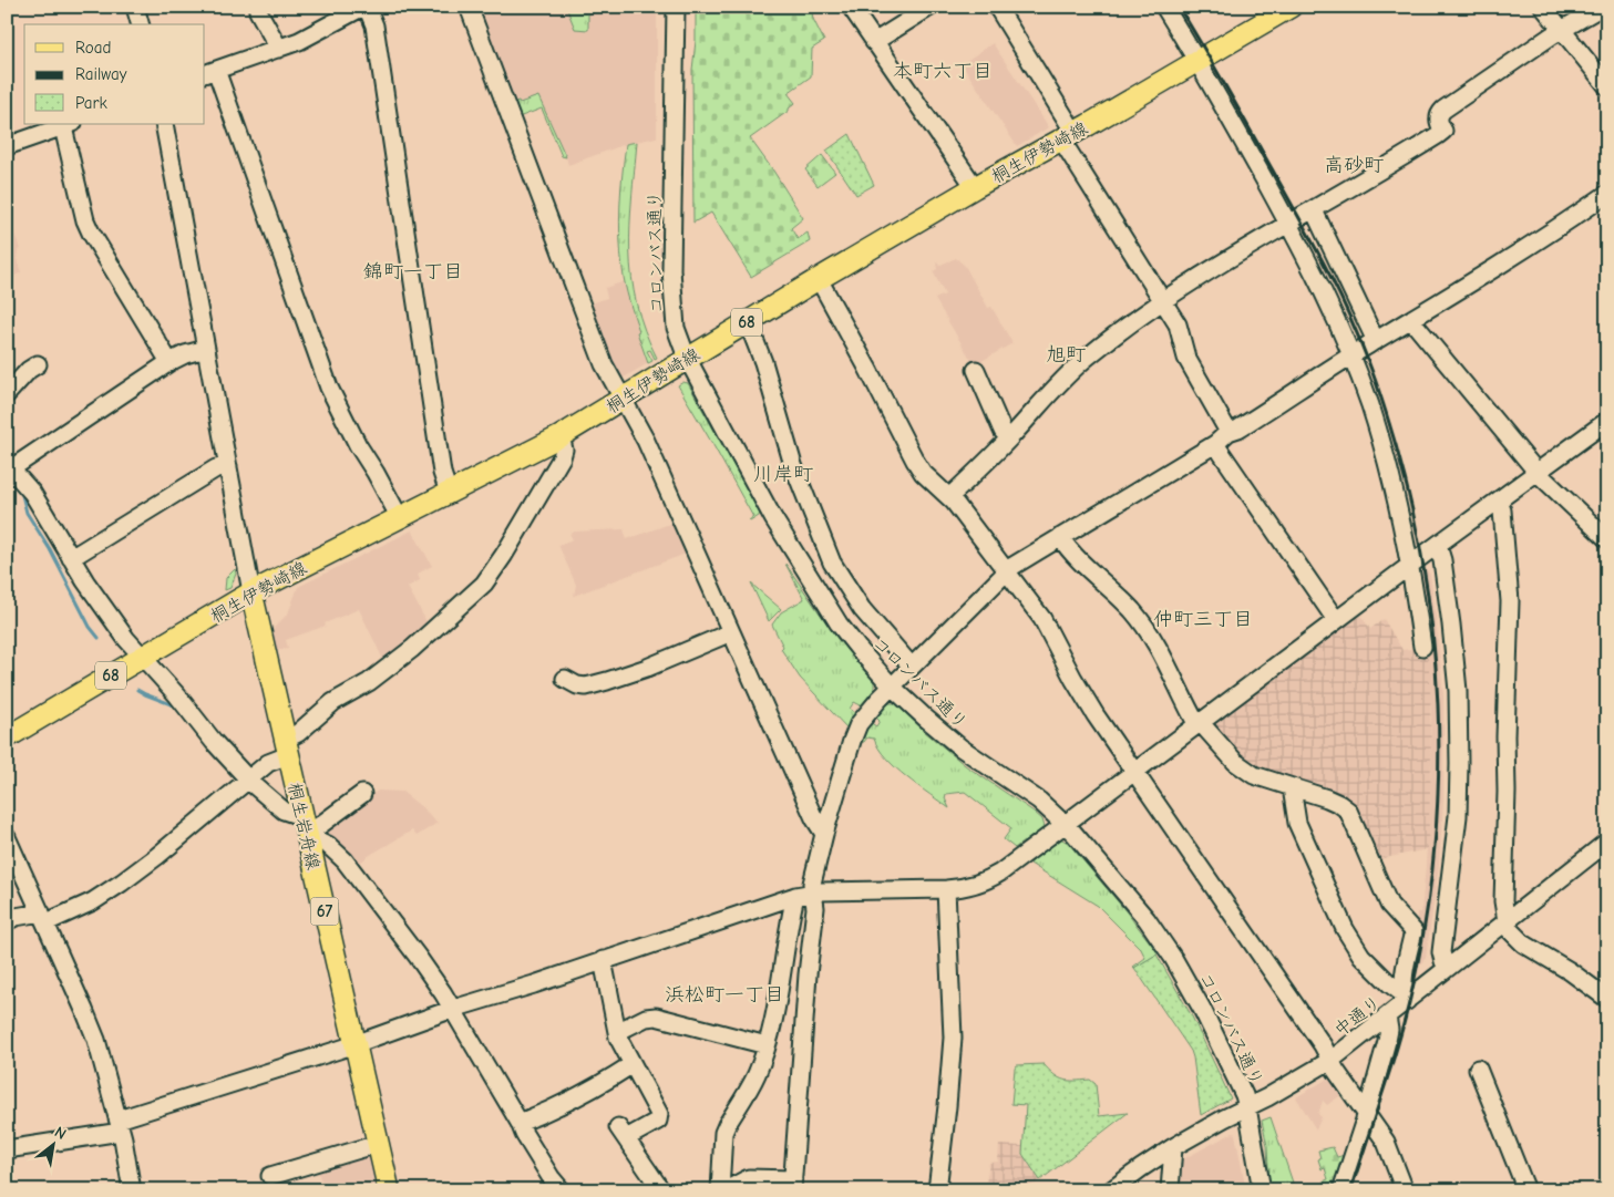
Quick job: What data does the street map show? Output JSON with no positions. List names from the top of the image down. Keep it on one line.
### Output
{"streets":{"main road":["桐生伊勢崎線","68","桐生岩舟線","67"],"street":["コロンバス通り","中通り"]},"crossings":[["桐生伊勢崎線","コロンバス通り"],["桐生伊勢崎線","桐生岩舟線"],["コロンバス通り","中通り"]],"districts":["本町六丁目","高砂町","錦町一丁目","旭町","川岸町","仲町三丁目","浜松町一丁目"],"legend":["Road","Railway","Park"],"north":"top right"}
